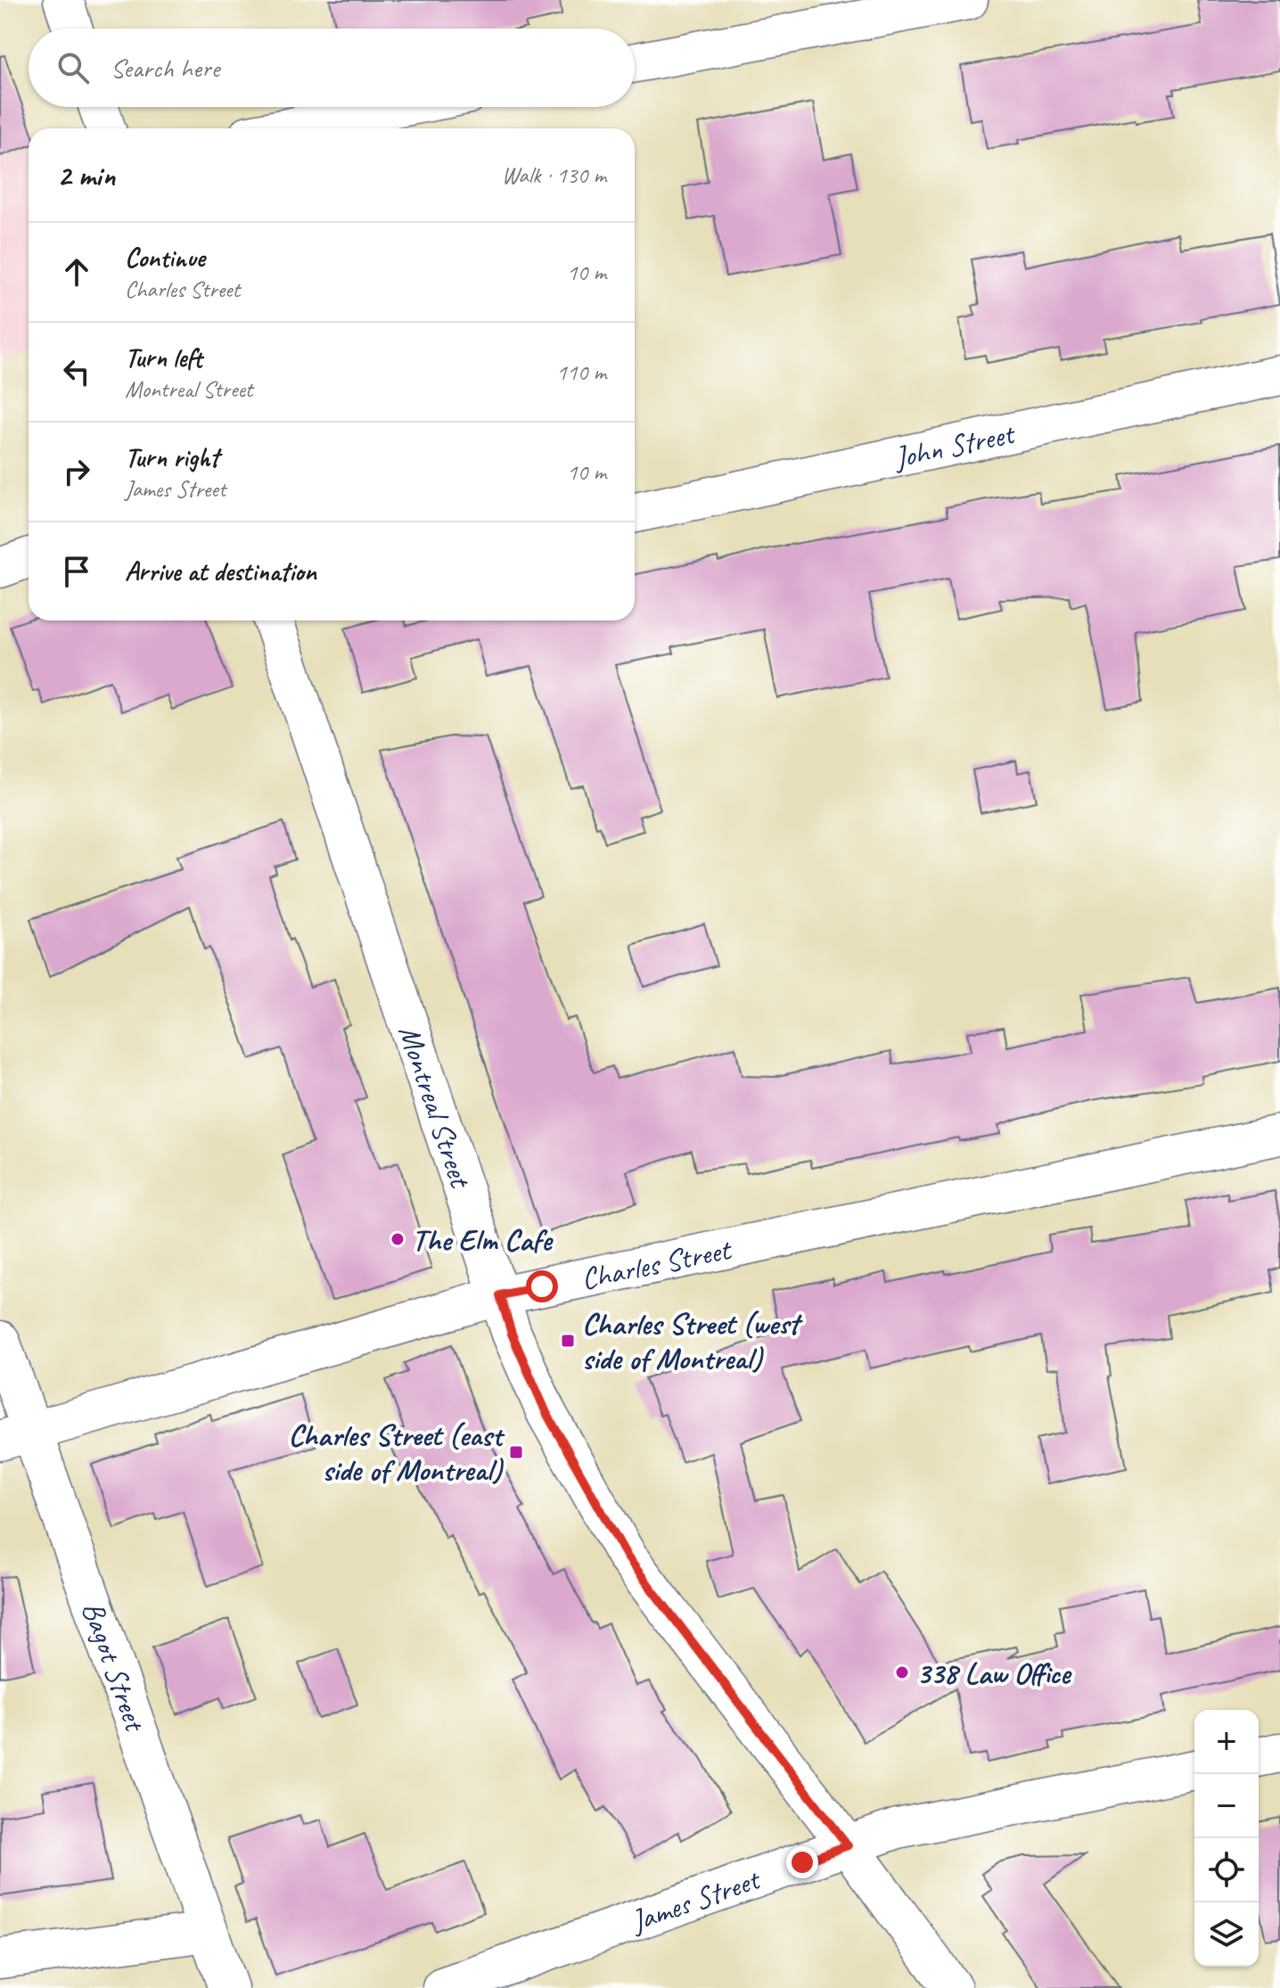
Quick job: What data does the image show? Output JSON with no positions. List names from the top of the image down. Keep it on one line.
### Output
{"streets":{"street":["John Street","Montreal Street","Charles Street","Bagot Street","James Street"]},"crossings":[["Montreal Street","Charles Street"],["Montreal Street","James Street"],["Charles Street","Bagot Street"]],"places":{"other":["The Elm Cafe","338 Law Office"],"transit":["Charles Street (west side of Montreal)","Charles Street (east side of Montreal)"]},"page":{"search":"Search here","heading":["2 min","Walk · 130 m"],"list":[["Continue","Charles Street","10 m"],["Turn left","Montreal Street","110 m"],["Turn right","James Street","10 m"],"Arrive at destination"],"map_buttons":["+","−"]}}
